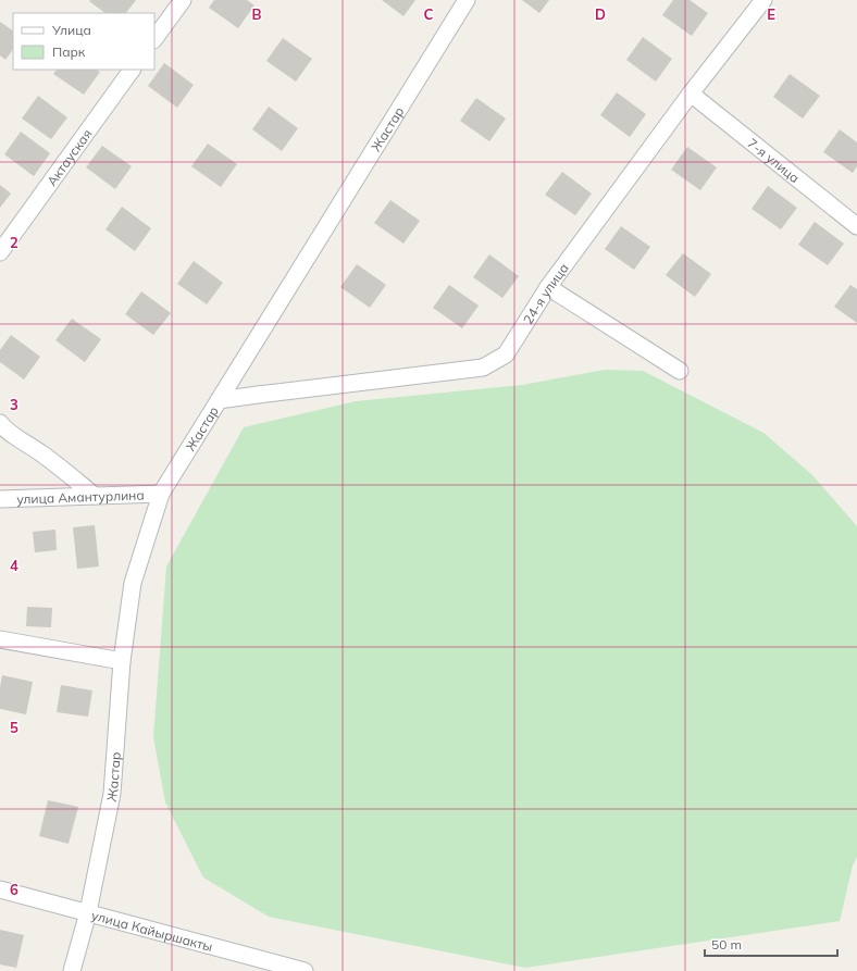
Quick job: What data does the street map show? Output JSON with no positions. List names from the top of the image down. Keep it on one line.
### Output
{"streets":{"street":["Жастар","Актауская","7-я улица","24-я улица","улица Амантурлина","улица Кайыршакты"]},"crossings":[["Жастар","24-я улица"],["Жастар","улица Амантурлина"],["Жастар","улица Кайыршакты"],["7-я улица","24-я улица"]],"legend":["Улица","Парк"],"scale_bar":"50 m","grid":{"columns":["B","C","D","E"],"rows":["2","3","4","5","6"]}}
